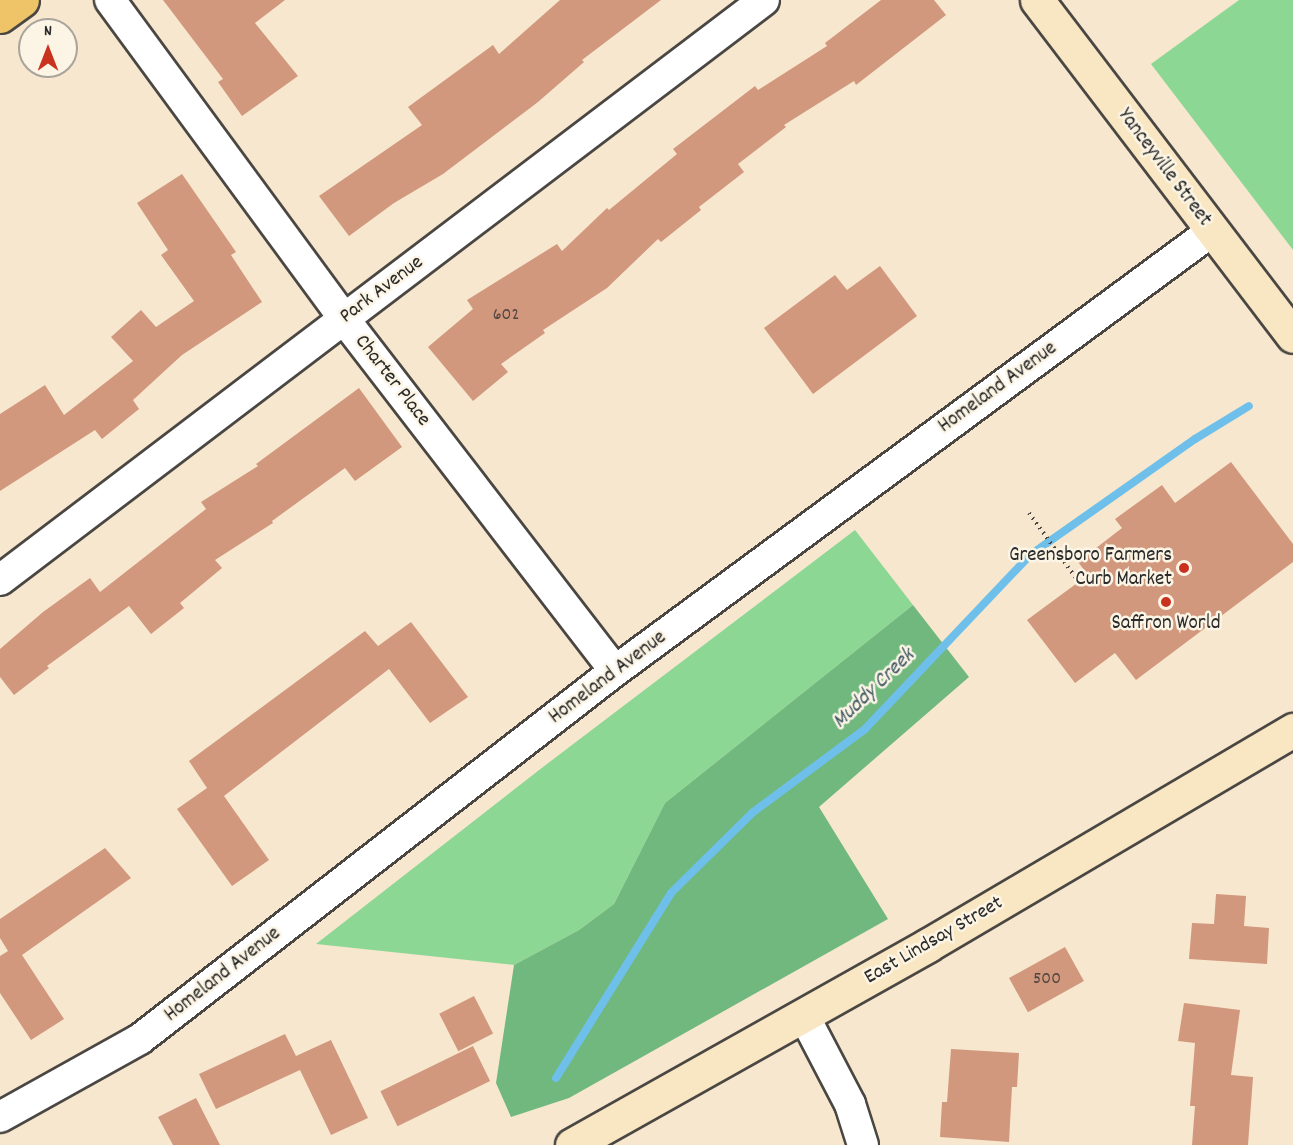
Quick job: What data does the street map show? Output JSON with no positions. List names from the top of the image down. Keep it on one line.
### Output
{"streets":{"street":["Yanceyville Street","Park Avenue","Charter Place","Homeland Avenue","East Lindsay Street"]},"crossings":[["Yanceyville Street","Homeland Avenue"],["Park Avenue","Charter Place"],["Charter Place","Homeland Avenue"]],"water":["Muddy Creek"],"places":["Greensboro Farmers Curb Market","Saffron World"],"house_numbers":["602","500"],"north":"top"}
